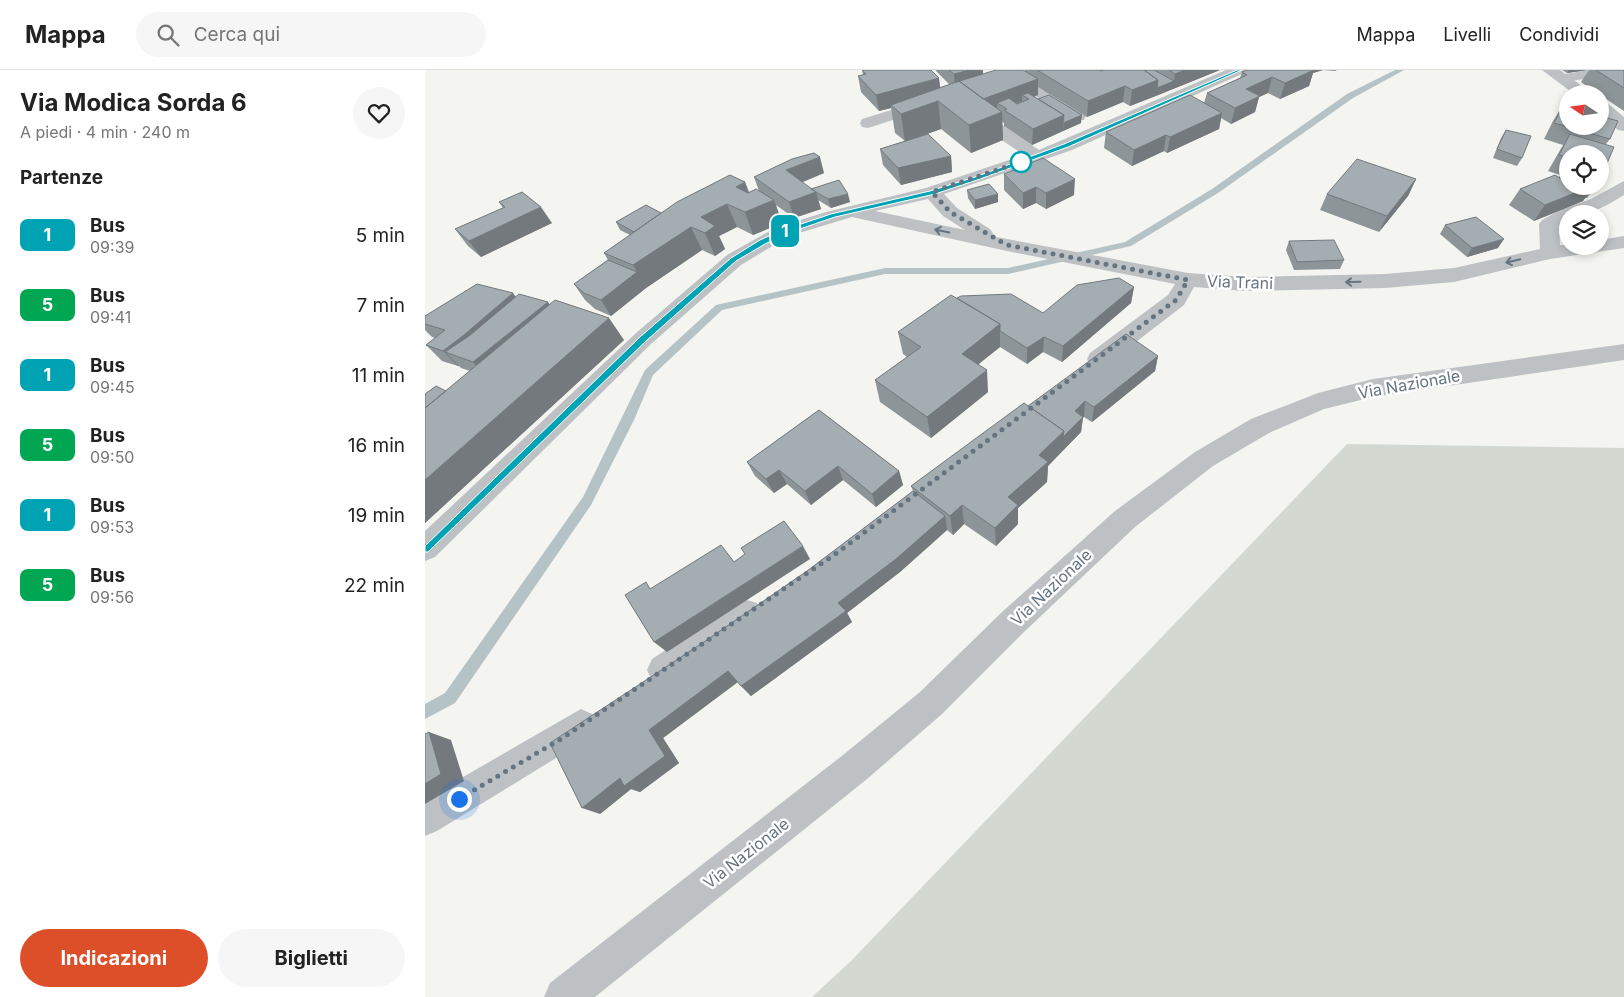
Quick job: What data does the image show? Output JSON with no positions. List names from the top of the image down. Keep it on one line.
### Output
{"streets":{"street":["Via Trani","Via Nazionale"]},"one_way":["Via Trani"],"lines":["bus line 1"],"north":"left","page":{"header":"Mappa","search":"Cerca qui","nav":["Mappa","Livelli","Condividi"],"heading":[["Via Modica Sorda 6","A piedi · 4 min · 240 m"],"Partenze"],"on_map":"1","list":[{"mark":"1","name":"Bus","note":"09:39","value":"5 min"},{"mark":"5","name":"Bus","note":"09:41","value":"7 min"},{"mark":"1","name":"Bus","note":"09:45","value":"11 min"},{"mark":"5","name":"Bus","note":"09:50","value":"16 min"},{"mark":"1","name":"Bus","note":"09:53","value":"19 min"},{"mark":"5","name":"Bus","note":"09:56","value":"22 min"}],"buttons":["Indicazioni","Biglietti"]}}
